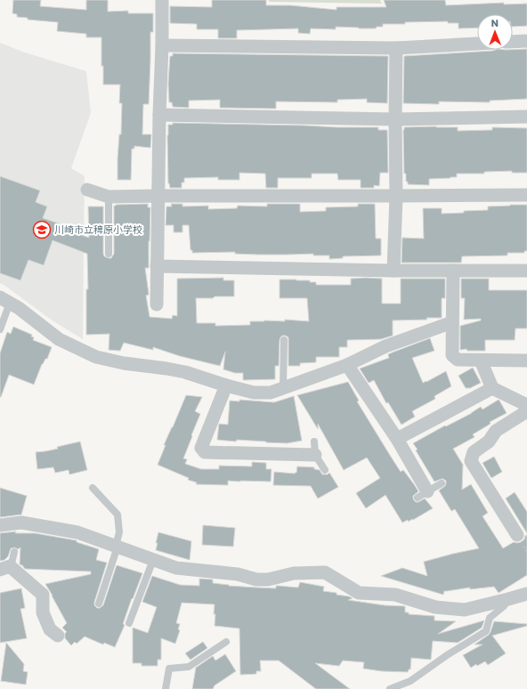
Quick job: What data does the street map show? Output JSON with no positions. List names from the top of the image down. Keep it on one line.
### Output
{"places":{"school or university":["川崎市立稗原小学校"]},"north":"top"}
